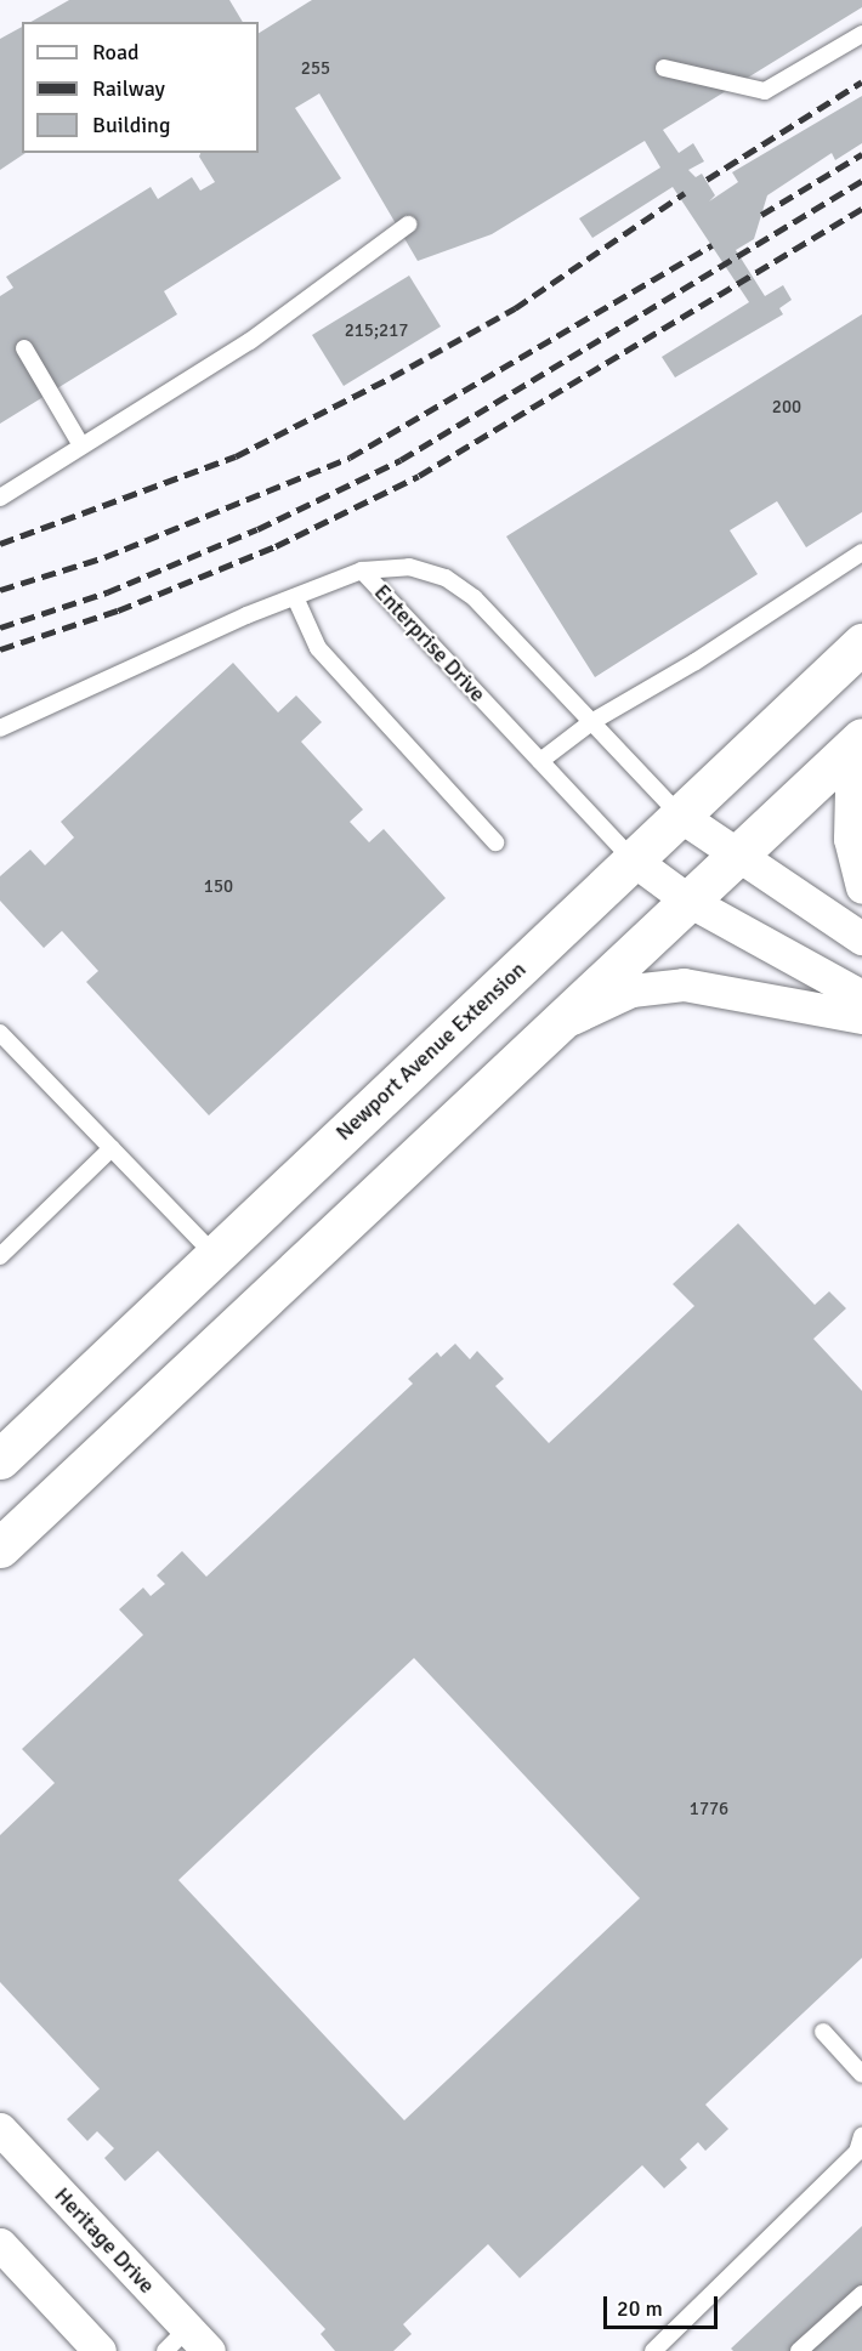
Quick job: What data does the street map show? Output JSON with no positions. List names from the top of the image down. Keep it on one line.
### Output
{"streets":{"main road":["Newport Avenue Extension"],"street":["Enterprise Drive","Heritage Drive"]},"crossings":[["Enterprise Drive","Newport Avenue Extension"]],"house_numbers":["255","215;217","200","150","1776"],"legend":["Road","Railway","Building"],"scale_bar":"20 m"}
